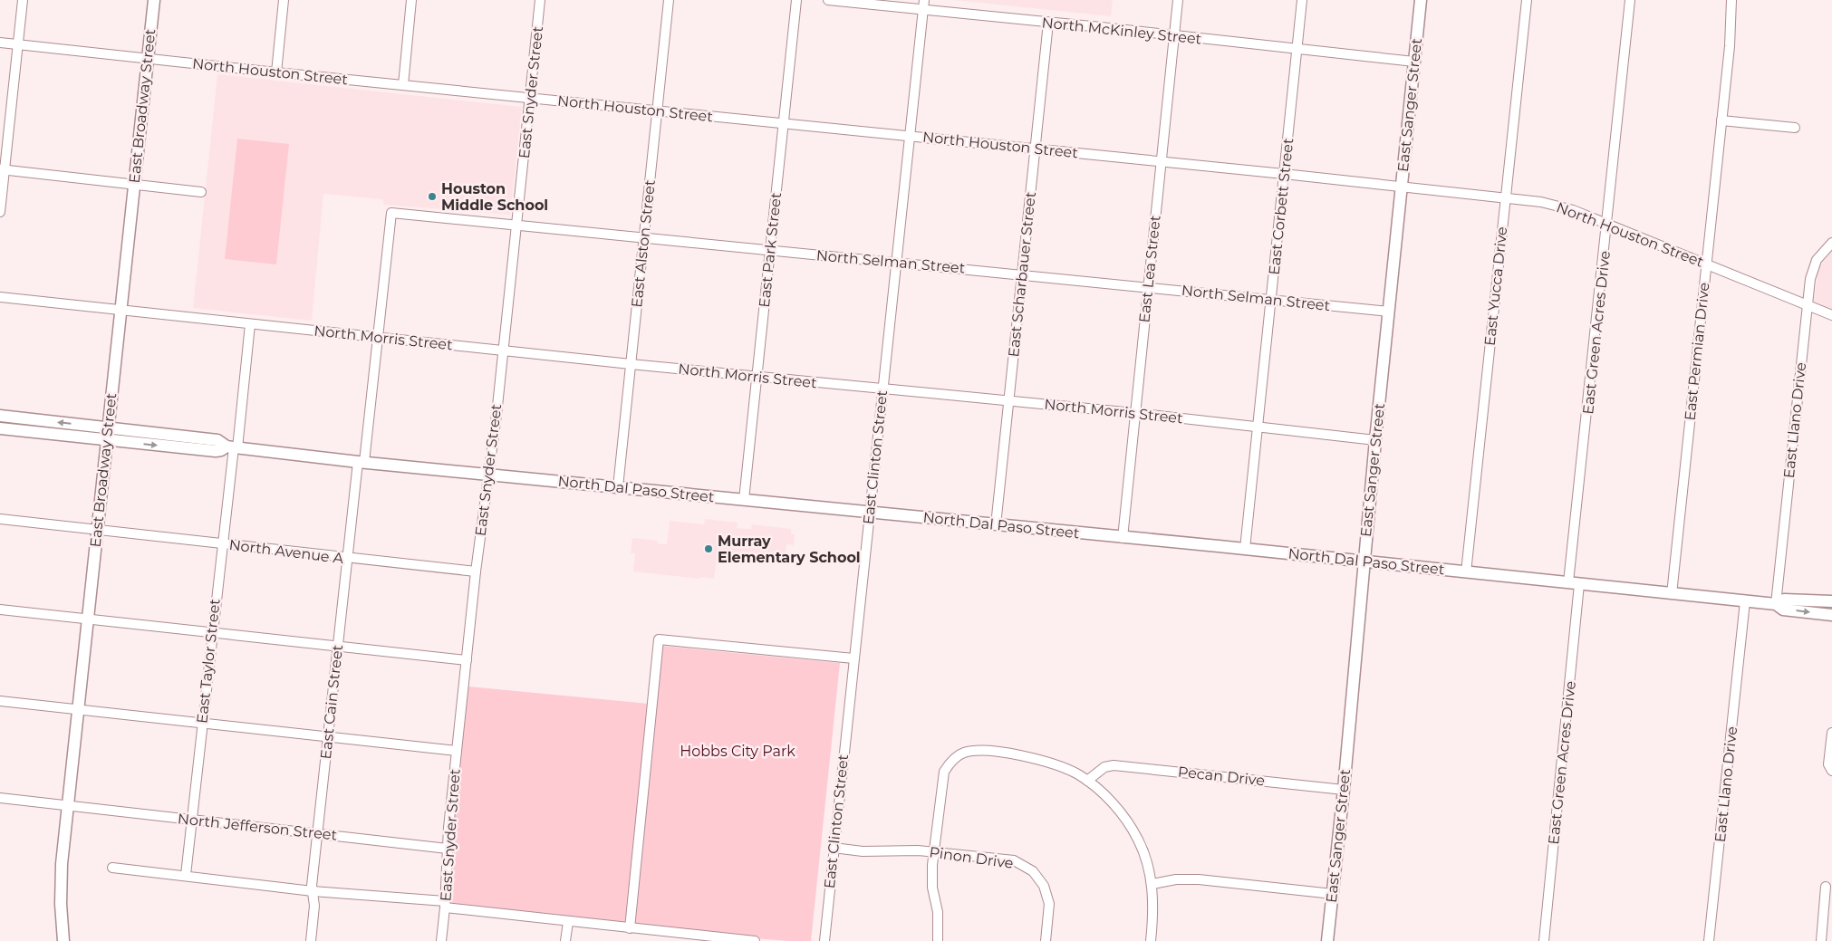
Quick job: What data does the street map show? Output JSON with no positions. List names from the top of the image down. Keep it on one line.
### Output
{"streets":{"main road":["East Sanger Street","East Broadway Street","North Dal Paso Street"],"street":["North McKinley Street","North Houston Street","East Snyder Street","East Corbett Street","East Alston Street","East Park Street","North Selman Street","East Lea Street","East Scharbauer Street","East Yucca Drive","East Green Acres Drive","North Morris Street","East Permian Drive","East Llano Drive","East Clinton Street","North Avenue A","East Taylor Street","East Cain Street","Pecan Drive","North Jefferson Street","Pinon Drive"]},"crossings":[["North McKinley Street","East Sanger Street"],["North McKinley Street","East Corbett Street"],["North McKinley Street","East Lea Street"],["North McKinley Street","East Scharbauer Street"],["North McKinley Street","East Clinton Street"],["North Houston Street","East Snyder Street"],["North Houston Street","East Sanger Street"],["North Houston Street","East Broadway Street"],["North Houston Street","East Corbett Street"],["North Houston Street","East Alston Street"],["North Houston Street","East Park Street"],["North Houston Street","East Lea Street"],["North Houston Street","East Scharbauer Street"],["North Houston Street","East Yucca Drive"],["North Houston Street","East Green Acres Drive"],["North Houston Street","East Permian Drive"],["North Houston Street","East Llano Drive"],["North Houston Street","East Clinton Street"],["East Snyder Street","North Selman Street"],["East Snyder Street","North Morris Street"],["East Snyder Street","North Dal Paso Street"],["East Snyder Street","North Avenue A"],["East Snyder Street","North Jefferson Street"],["East Sanger Street","North Selman Street"],["East Sanger Street","North Morris Street"],["East Sanger Street","North Dal Paso Street"],["East Sanger Street","Pecan Drive"],["East Broadway Street","North Morris Street"],["East Broadway Street","North Dal Paso Street"],["East Broadway Street","North Avenue A"],["East Broadway Street","North Jefferson Street"],["East Corbett Street","North Selman Street"],["East Corbett Street","North Morris Street"],["East Corbett Street","North Dal Paso Street"],["East Alston Street","North Selman Street"],["East Alston Street","North Morris Street"],["East Alston Street","North Dal Paso Street"],["East Park Street","North Selman Street"],["East Park Street","North Morris Street"],["East Park Street","North Dal Paso Street"],["North Selman Street","East Lea Street"],["North Selman Street","East Scharbauer Street"],["North Selman Street","East Clinton Street"],["North Selman Street","East Cain Street"],["East Lea Street","North Morris Street"],["East Lea Street","North Dal Paso Street"],["East Scharbauer Street","North Morris Street"],["East Scharbauer Street","North Dal Paso Street"],["East Yucca Drive","North Dal Paso Street"],["East Green Acres Drive","North Dal Paso Street"],["North Morris Street","East Clinton Street"],["North Morris Street","East Taylor Street"],["North Morris Street","East Cain Street"],["East Permian Drive","North Dal Paso Street"],["East Llano Drive","North Dal Paso Street"],["East Clinton Street","North Dal Paso Street"],["East Clinton Street","Pinon Drive"],["North Dal Paso Street","East Taylor Street"],["North Dal Paso Street","East Cain Street"],["North Avenue A","East Taylor Street"],["North Avenue A","East Cain Street"],["East Taylor Street","North Jefferson Street"],["East Cain Street","North Jefferson Street"]],"parks":["Hobbs City Park"],"places":["Houston Middle School","Murray Elementary School"]}
